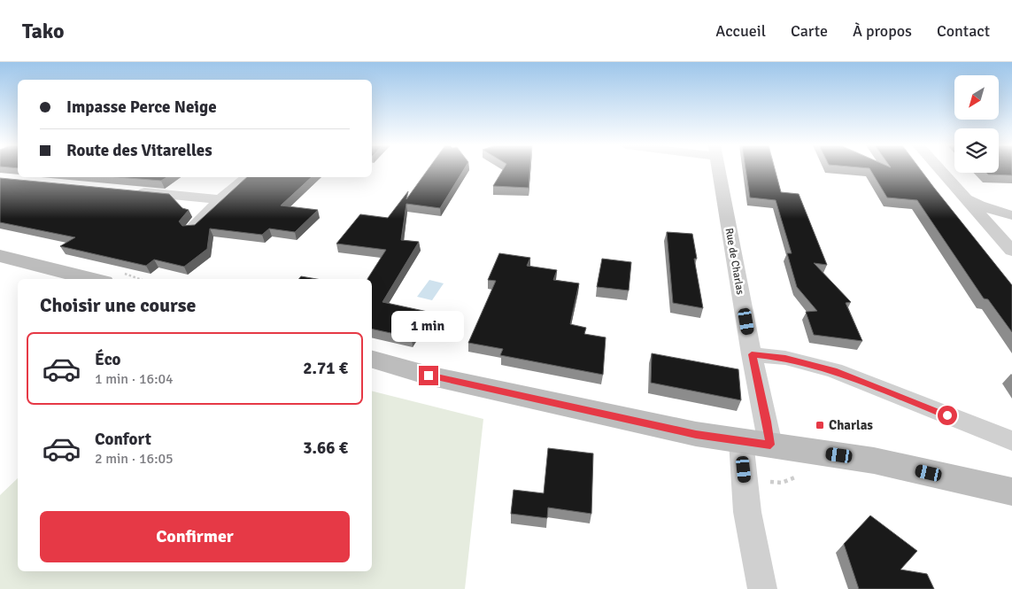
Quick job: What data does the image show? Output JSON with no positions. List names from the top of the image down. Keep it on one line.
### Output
{"streets":{"street":["Rue de Charlas"]},"places":{"transit":["Charlas"]},"north":"bottom left","page":{"header":"Tako","nav":["Accueil","Carte","À propos","Contact"],"banner":["Impasse Perce Neige","Route des Vitarelles"],"heading":"Choisir une course","bubble":"1 min","list":[{"name":"Éco","note":"1 min · 16:04","value":"2.71 €"},{"name":"Confort","note":"2 min · 16:05","value":"3.66 €"}],"buttons":"Confirmer"}}
